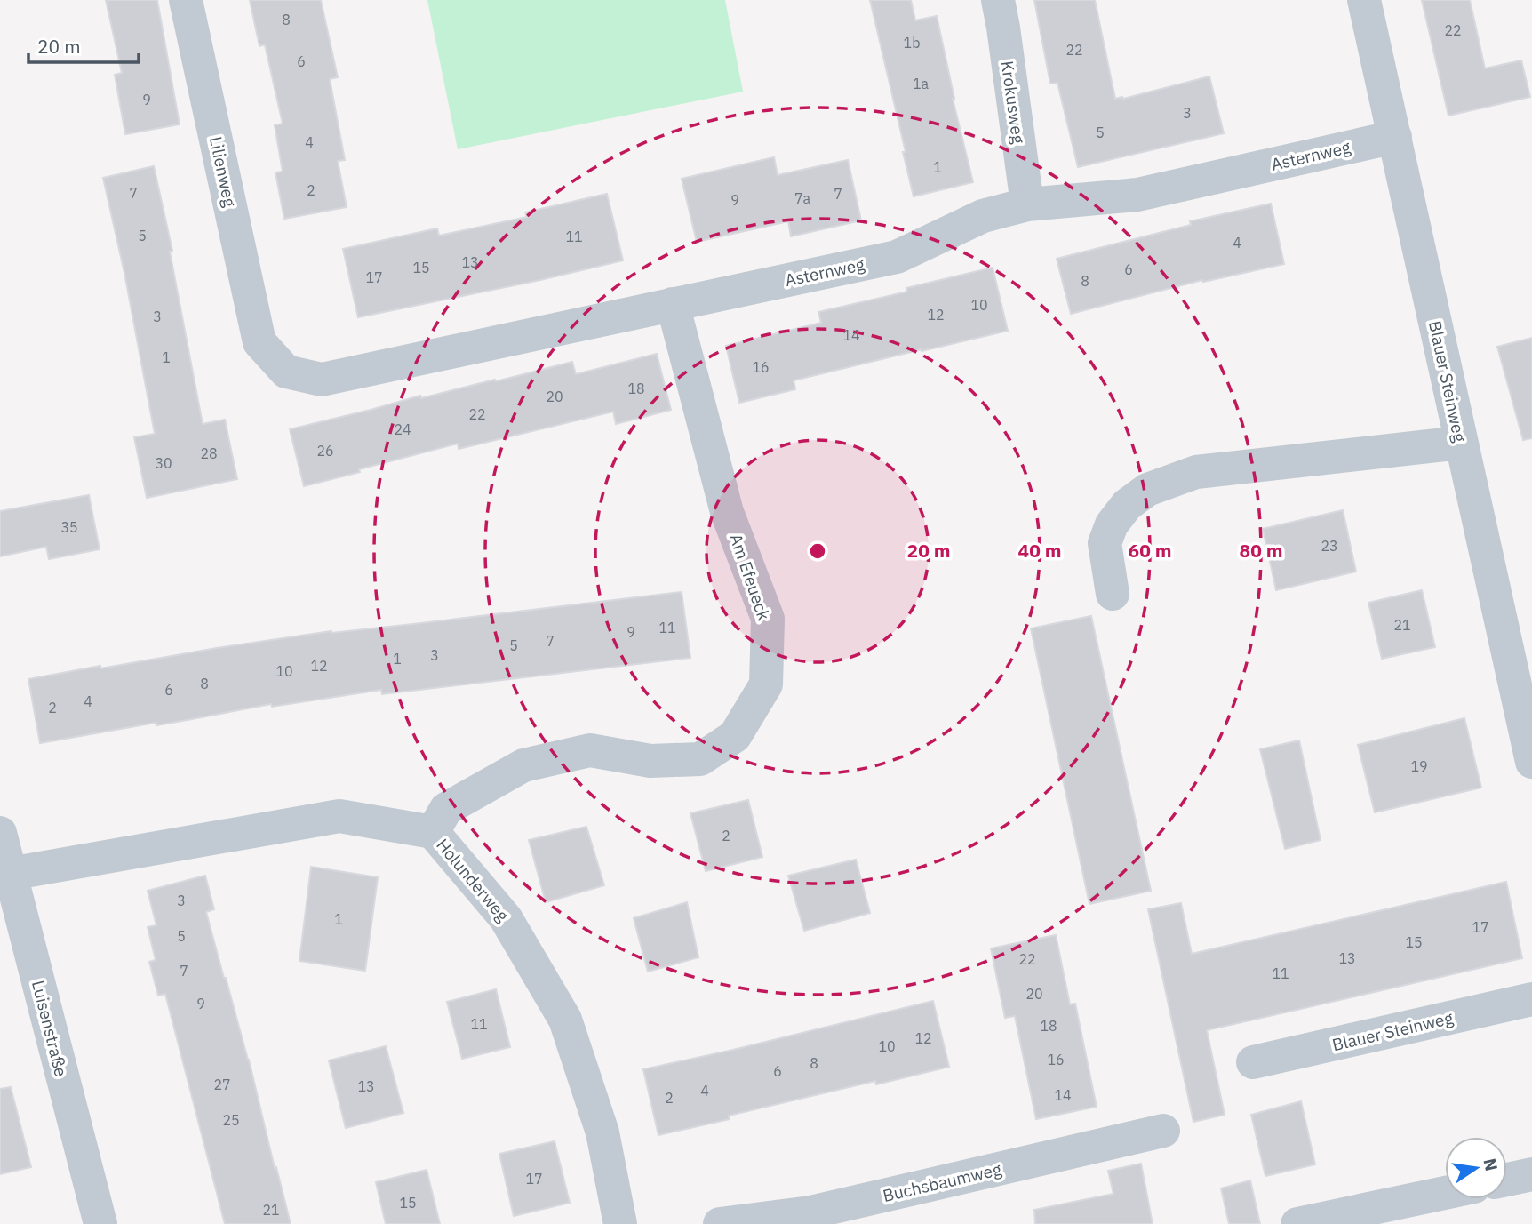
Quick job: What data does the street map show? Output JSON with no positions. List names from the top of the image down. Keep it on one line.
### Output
{"streets":{"street":["Krokusweg","Asternweg","Lilienweg","Blauer Steinweg","Am Efeueck","Holunderweg","Luisenstraße","Buchsbaumweg"]},"crossings":[["Krokusweg","Asternweg"],["Asternweg","Lilienweg"],["Asternweg","Blauer Steinweg"],["Asternweg","Am Efeueck"],["Am Efeueck","Holunderweg"],["Holunderweg","Luisenstraße"]],"house_numbers":["8","22","1b","22","6","1a","9","3","5","4","1","2","7","7","7a","9","5","11","4","13","15","6","17","8","10","12","3","14","1","16","18","20","22","24","26","28","30","35","23","21","11","9","7","5","3","1","12","10","8","6","4","2","19","2","3","1","17","5","15","13","22","7","11","20","9","11","18","12","10","16","8","6","27","13","4","14","2","25","17","15","21"],"scale_bar":"20 m","north":"right","rings":["20 m","40 m","60 m","80 m"]}
